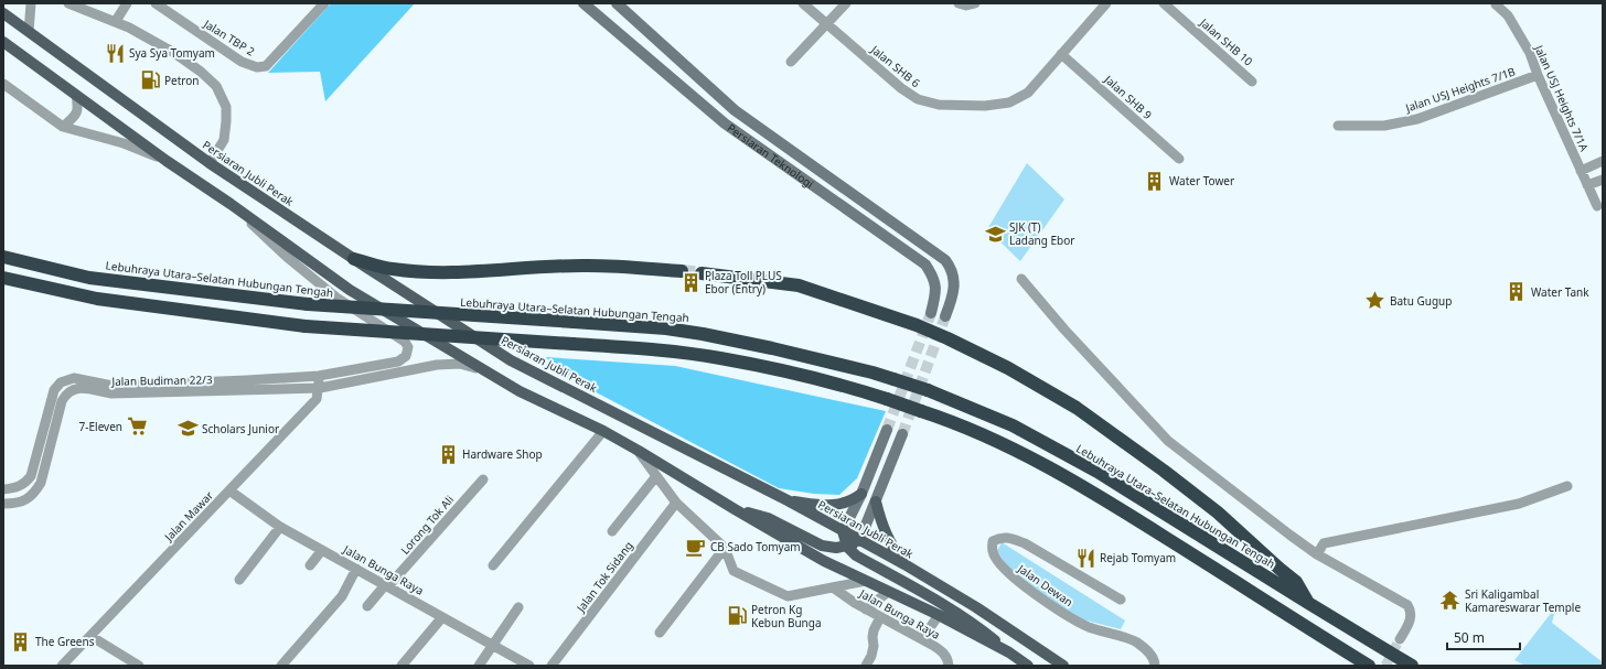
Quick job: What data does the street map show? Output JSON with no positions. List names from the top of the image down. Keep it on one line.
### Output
{"streets":{"highway":["Lebuhraya Utara–Selatan Hubungan Tengah"],"main road":["Persiaran Teknologi","Persiaran Jubli Perak"],"street":["Jalan TBP 2","Jalan SHB 10","Jalan SHB 6","Jalan USJ Heights 7/1B","Jalan SHB 9","Jalan USJ Heights 7/1A","Jalan Budiman 22/3","Jalan Mawar","Lorong Tok Ali","Jalan Bunga Raya","Jalan Tok Sidang","Jalan Dewan"]},"crossings":[["Jalan SHB 6","Jalan SHB 9"],["Jalan USJ Heights 7/1B","Jalan USJ Heights 7/1A"],["Jalan Budiman 22/3","Jalan Mawar"],["Jalan Mawar","Jalan Bunga Raya"],["Lorong Tok Ali","Jalan Bunga Raya"]],"places":{"restaurant":["Sya Sya Tomyam","Rejab Tomyam"],"fuel station":["Petron","Petron Kg Kebun Bunga"],"building":["Water Tower","Plaza Toll PLUS Ebor (Entry)","Water Tank","Hardware Shop","The Greens"],"school or university":["SJK (T) Ladang Ebor","Scholars Junior"],"place":["Batu Gugup"],"supermarket":["7-Eleven"],"cafe":["CB Sado Tomyam"],"temple":["Sri Kaligambal Kamareswarar Temple"]},"scale_bar":"50 m"}
